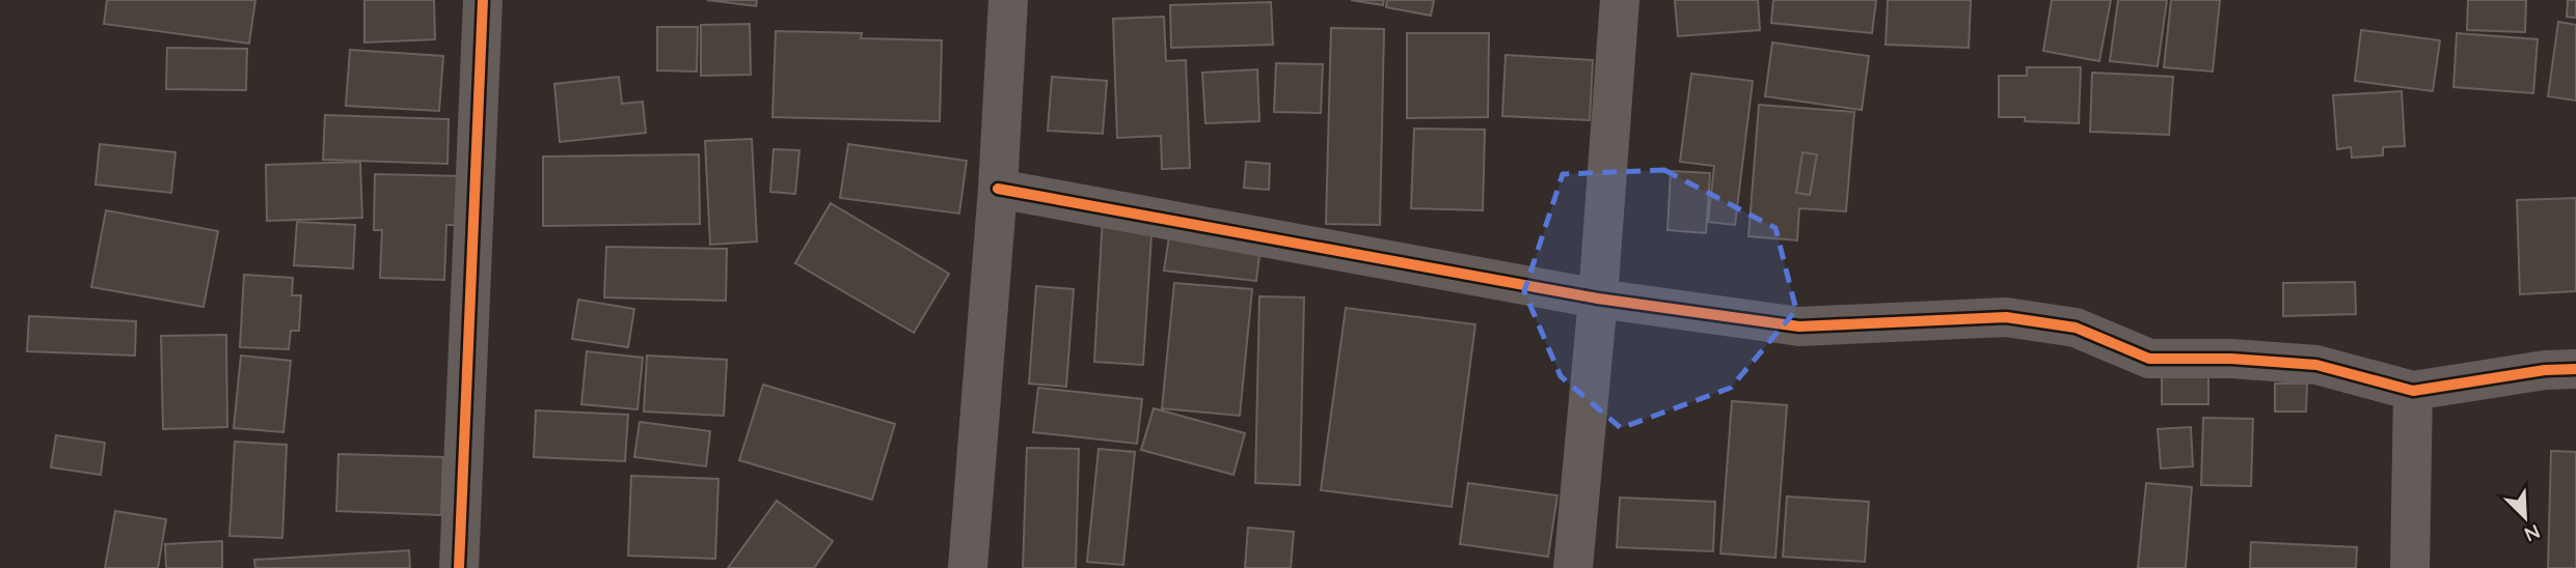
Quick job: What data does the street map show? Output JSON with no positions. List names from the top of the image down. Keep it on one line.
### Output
{"north":"bottom right"}
